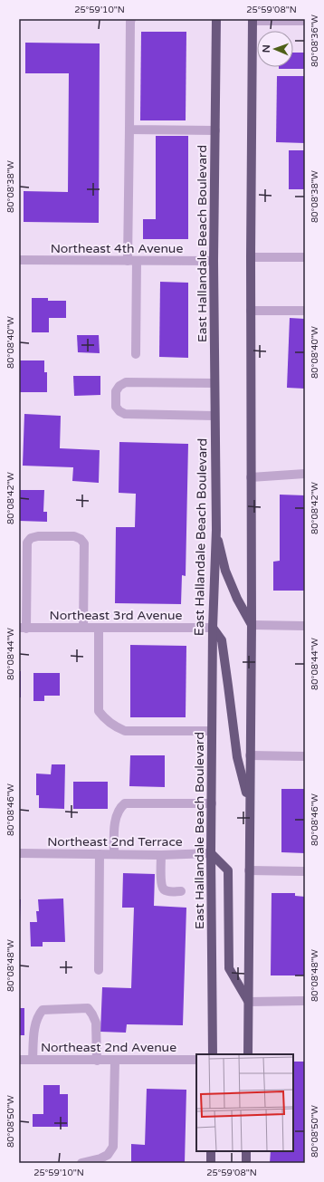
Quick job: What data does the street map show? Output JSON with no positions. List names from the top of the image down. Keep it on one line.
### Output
{"streets":{"main road":["East Hallandale Beach Boulevard"],"street":["Northeast 4th Avenue","Northeast 3rd Avenue","Northeast 2nd Terrace","Northeast 2nd Avenue"]},"crossings":[["East Hallandale Beach Boulevard","Northeast 4th Avenue"],["East Hallandale Beach Boulevard","Northeast 3rd Avenue"],["East Hallandale Beach Boulevard","Northeast 2nd Terrace"]],"north":"left","coordinates":["25°59'10\"N","25°59'08\"N","80°08'36\"W","80°08'38\"W","80°08'40\"W","80°08'42\"W","80°08'44\"W","80°08'46\"W","80°08'48\"W","80°08'50\"W"]}
